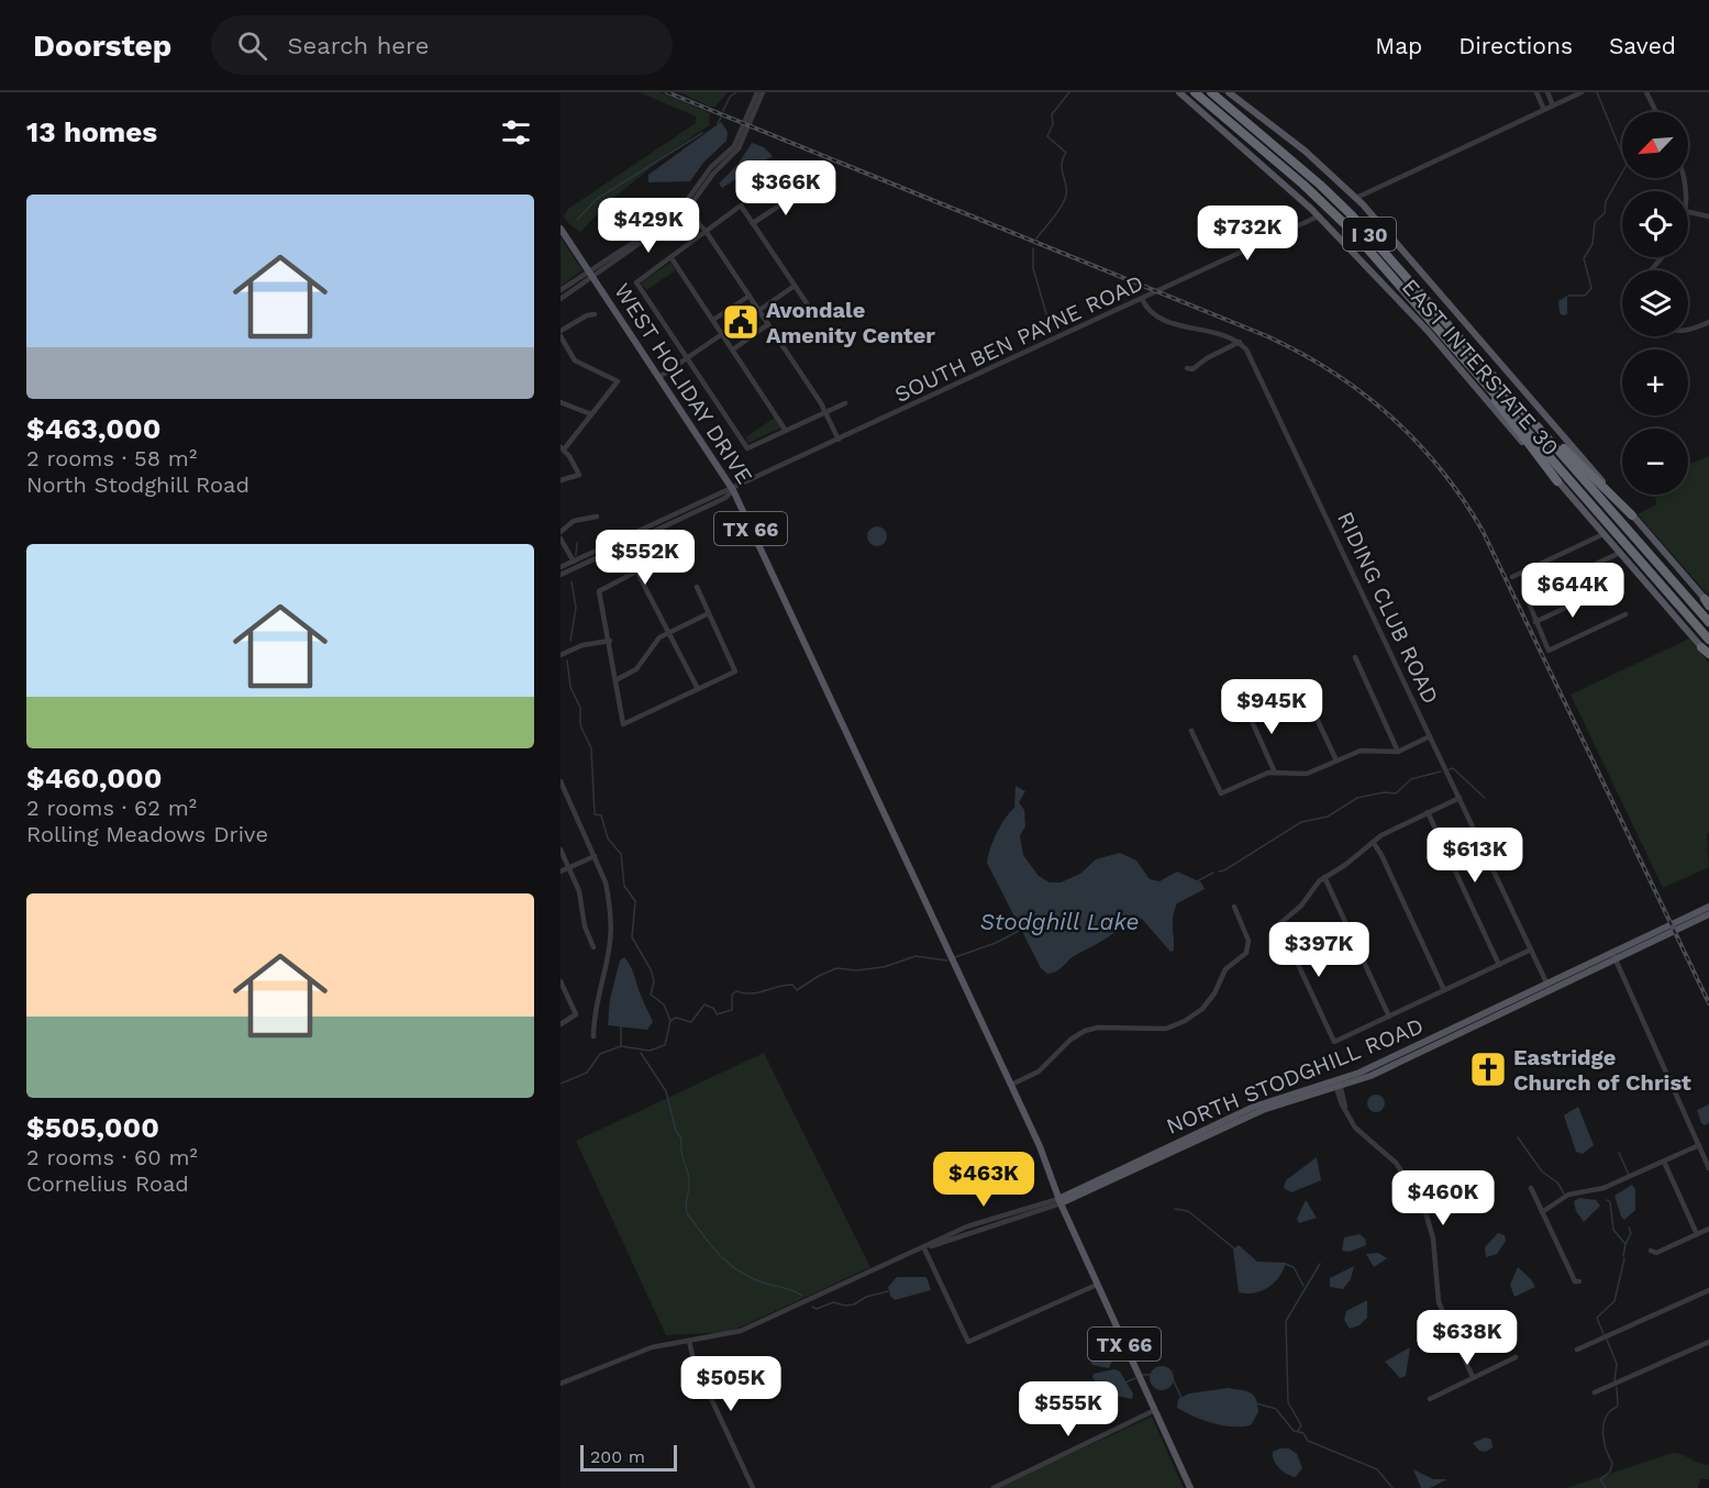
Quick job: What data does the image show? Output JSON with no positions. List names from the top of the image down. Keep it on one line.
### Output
{"streets":{"highway":["I 30"],"main road":["EAST INTERSTATE 30","WEST HOLIDAY DRIVE","TX 66","NORTH STODGHILL ROAD"],"street":["SOUTH BEN PAYNE ROAD","RIDING CLUB ROAD"]},"crossings":[["SOUTH BEN PAYNE ROAD","EAST INTERSTATE 30"],["SOUTH BEN PAYNE ROAD","WEST HOLIDAY DRIVE"],["WEST HOLIDAY DRIVE","TX 66"],["TX 66","NORTH STODGHILL ROAD"],["RIDING CLUB ROAD","NORTH STODGHILL ROAD"]],"water":["Stodghill Lake"],"places":{"public building":["Avondale Amenity Center"],"church":["Eastridge Church of Christ"]},"scale_bar":"200 m","north":"bottom left","page":{"header":"Doorstep","search":"Search here","nav":["Map","Directions","Saved"],"heading":"13 homes","map_buttons":["+","−"],"price":["$366K","$429K","$732K","$552K","$644K","$945K","$613K","$397K","$463K","$460K","$638K","$505K","$555K"],"list":[{"name":"$463,000","note":"2 rooms · 58 m² · North Stodghill Road"},{"name":"$460,000","note":"2 rooms · 62 m² · Rolling Meadows Drive"},{"name":"$505,000","note":"2 rooms · 60 m² · Cornelius Road"}],"scale":"200 m"}}
